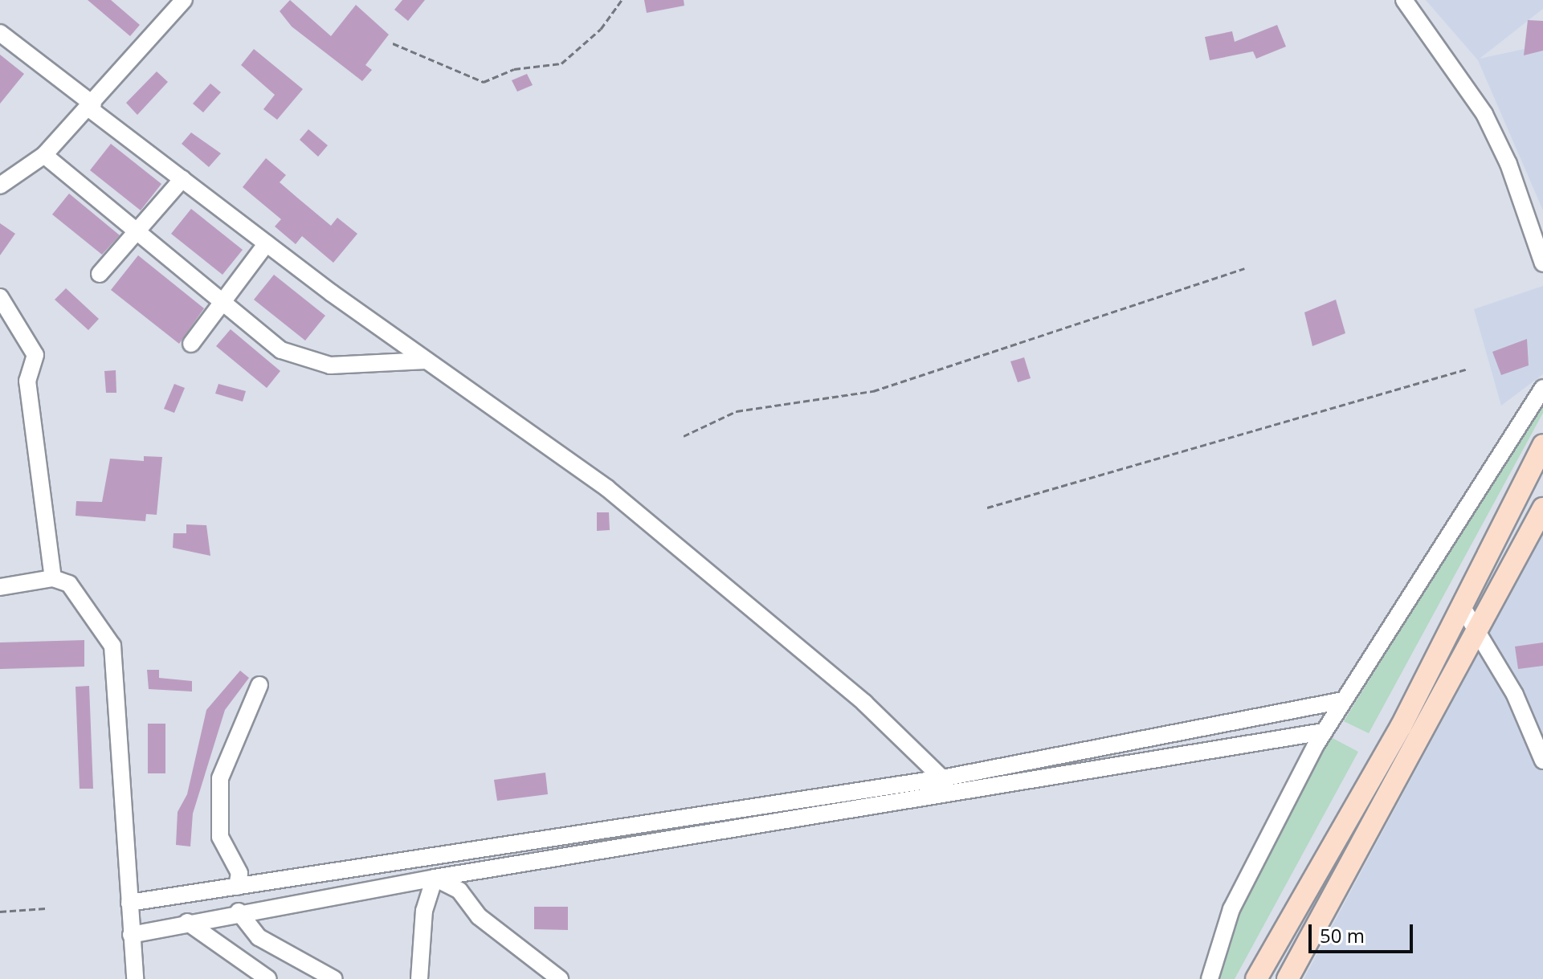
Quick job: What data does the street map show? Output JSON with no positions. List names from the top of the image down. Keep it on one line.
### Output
{"scale_bar":"50 m"}
